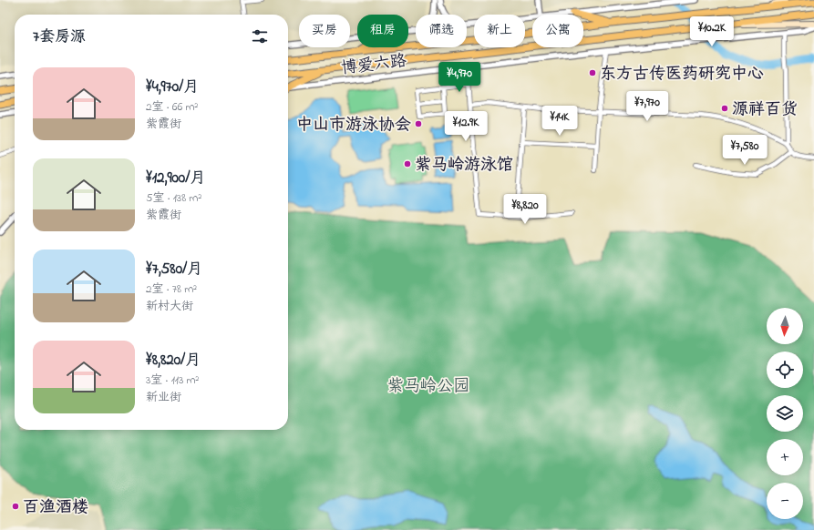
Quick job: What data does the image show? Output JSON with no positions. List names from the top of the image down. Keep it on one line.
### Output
{"streets":{"highway":["博爱六路"]},"parks":["紫马岭公园"],"places":["东方古传医药研究中心","源祥百货","中山市游泳协会","紫马岭游泳馆","百渔酒楼"],"north":"bottom","page":{"chip":["买房","租房","筛选","新上","公寓"],"heading":"7套房源","price":["¥10.2K","¥4,970","¥7,970","¥14K","¥12.9K","¥7,580","¥8,820"],"list":[{"name":"¥4,970/月","note":"2室 · 66 m² · 紫霞街"},{"name":"¥12,900/月","note":"5室 · 138 m² · 紫霞街"},{"name":"¥7,580/月","note":"2室 · 78 m² · 新村大街"},{"name":"¥8,820/月","note":"3室 · 113 m² · 新业街"}],"map_buttons":["+","−"]}}
